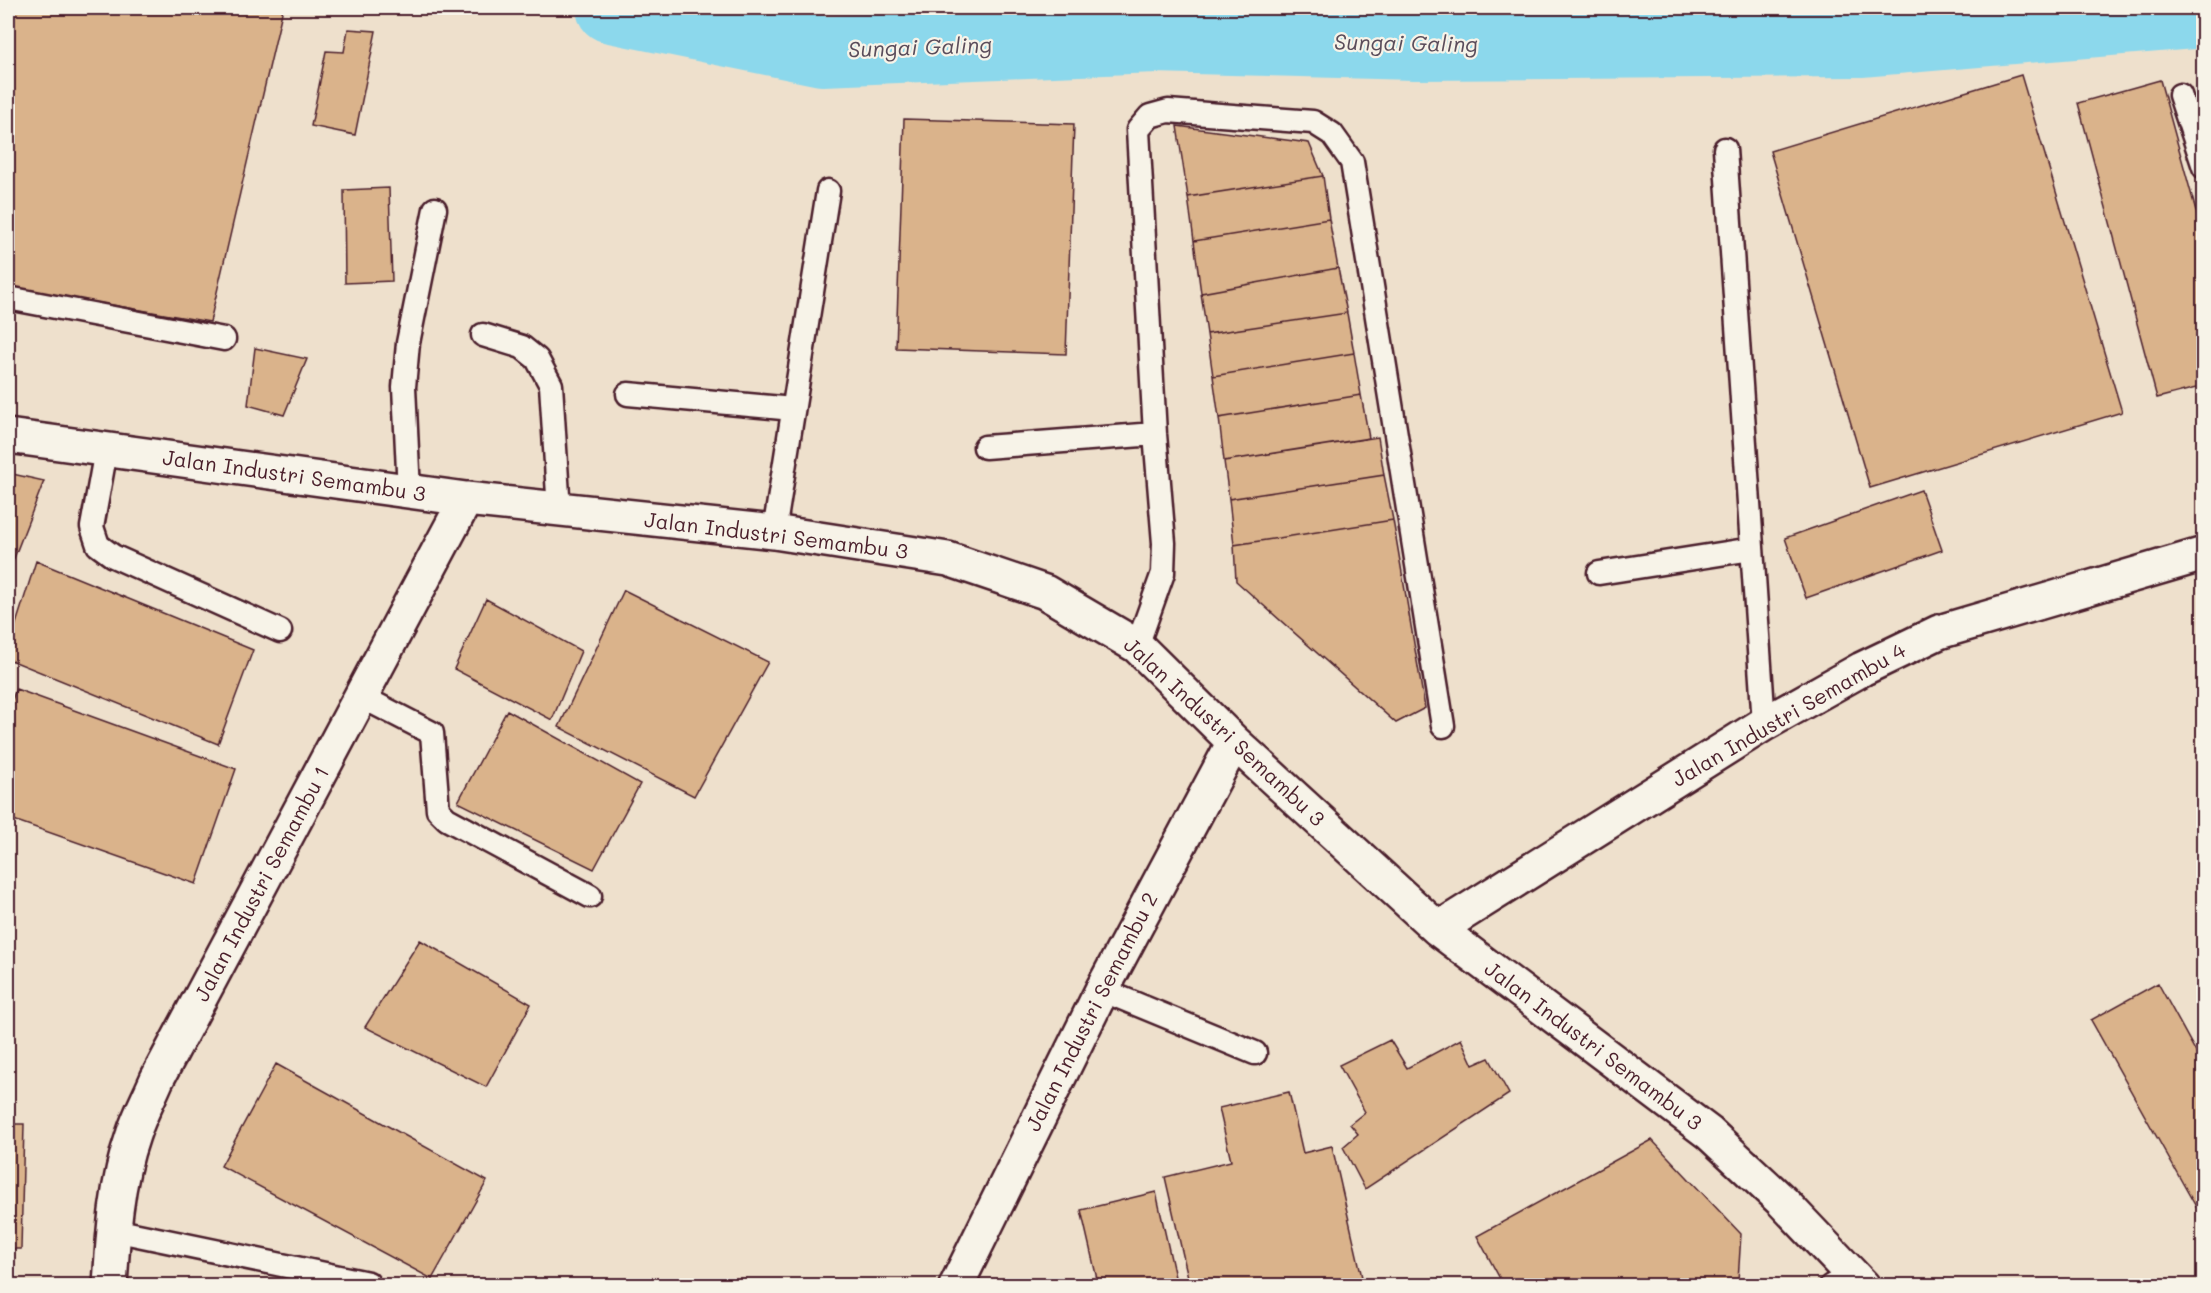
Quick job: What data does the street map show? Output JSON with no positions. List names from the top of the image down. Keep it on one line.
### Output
{"streets":{"street":["Jalan Industri Semambu 3","Jalan Industri Semambu 4","Jalan Industri Semambu 1","Jalan Industri Semambu 2"]},"crossings":[["Jalan Industri Semambu 3","Jalan Industri Semambu 4"],["Jalan Industri Semambu 3","Jalan Industri Semambu 1"],["Jalan Industri Semambu 3","Jalan Industri Semambu 2"]],"water":["Sungai Galing"]}
